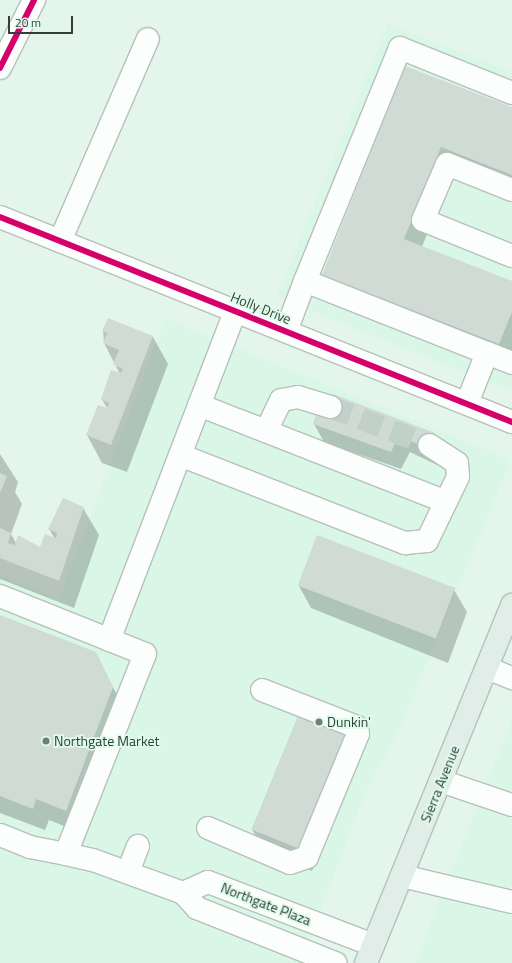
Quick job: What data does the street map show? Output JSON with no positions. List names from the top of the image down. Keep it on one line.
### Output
{"streets":{"main road":["Sierra Avenue"],"street":["Holly Drive","Northgate Plaza"]},"crossings":[["Sierra Avenue","Northgate Plaza"]],"places":["Dunkin'","Northgate Market"],"scale_bar":"20 m"}
